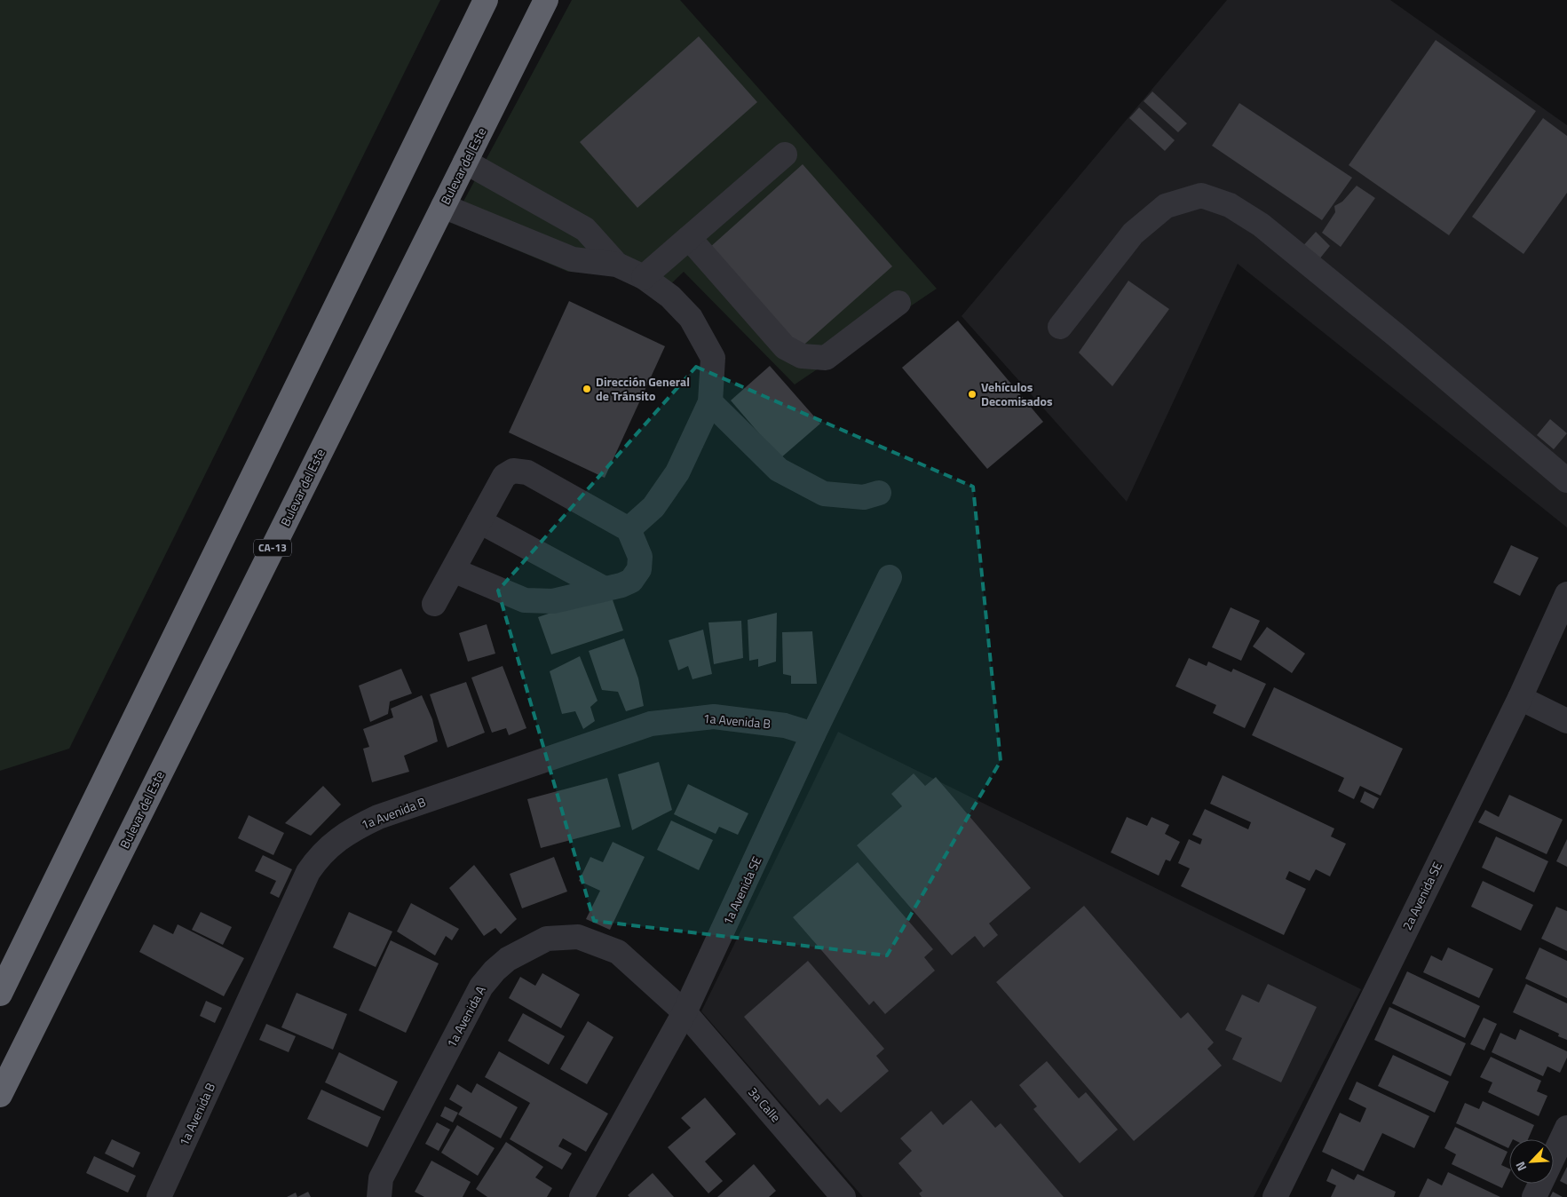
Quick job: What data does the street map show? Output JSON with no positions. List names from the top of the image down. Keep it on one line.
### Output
{"streets":{"highway":["Bulevar del Este","CA-13"],"street":["1a Avenida B","1a Avenida SE","2a Avenida SE","1a Avenida A","3a Calle"]},"crossings":[["1a Avenida B","1a Avenida SE"],["1a Avenida SE","1a Avenida A"],["1a Avenida SE","3a Calle"],["1a Avenida A","3a Calle"]],"places":["Dirección General de Tránsito","Vehículos Decomisados"],"north":"bottom left"}
